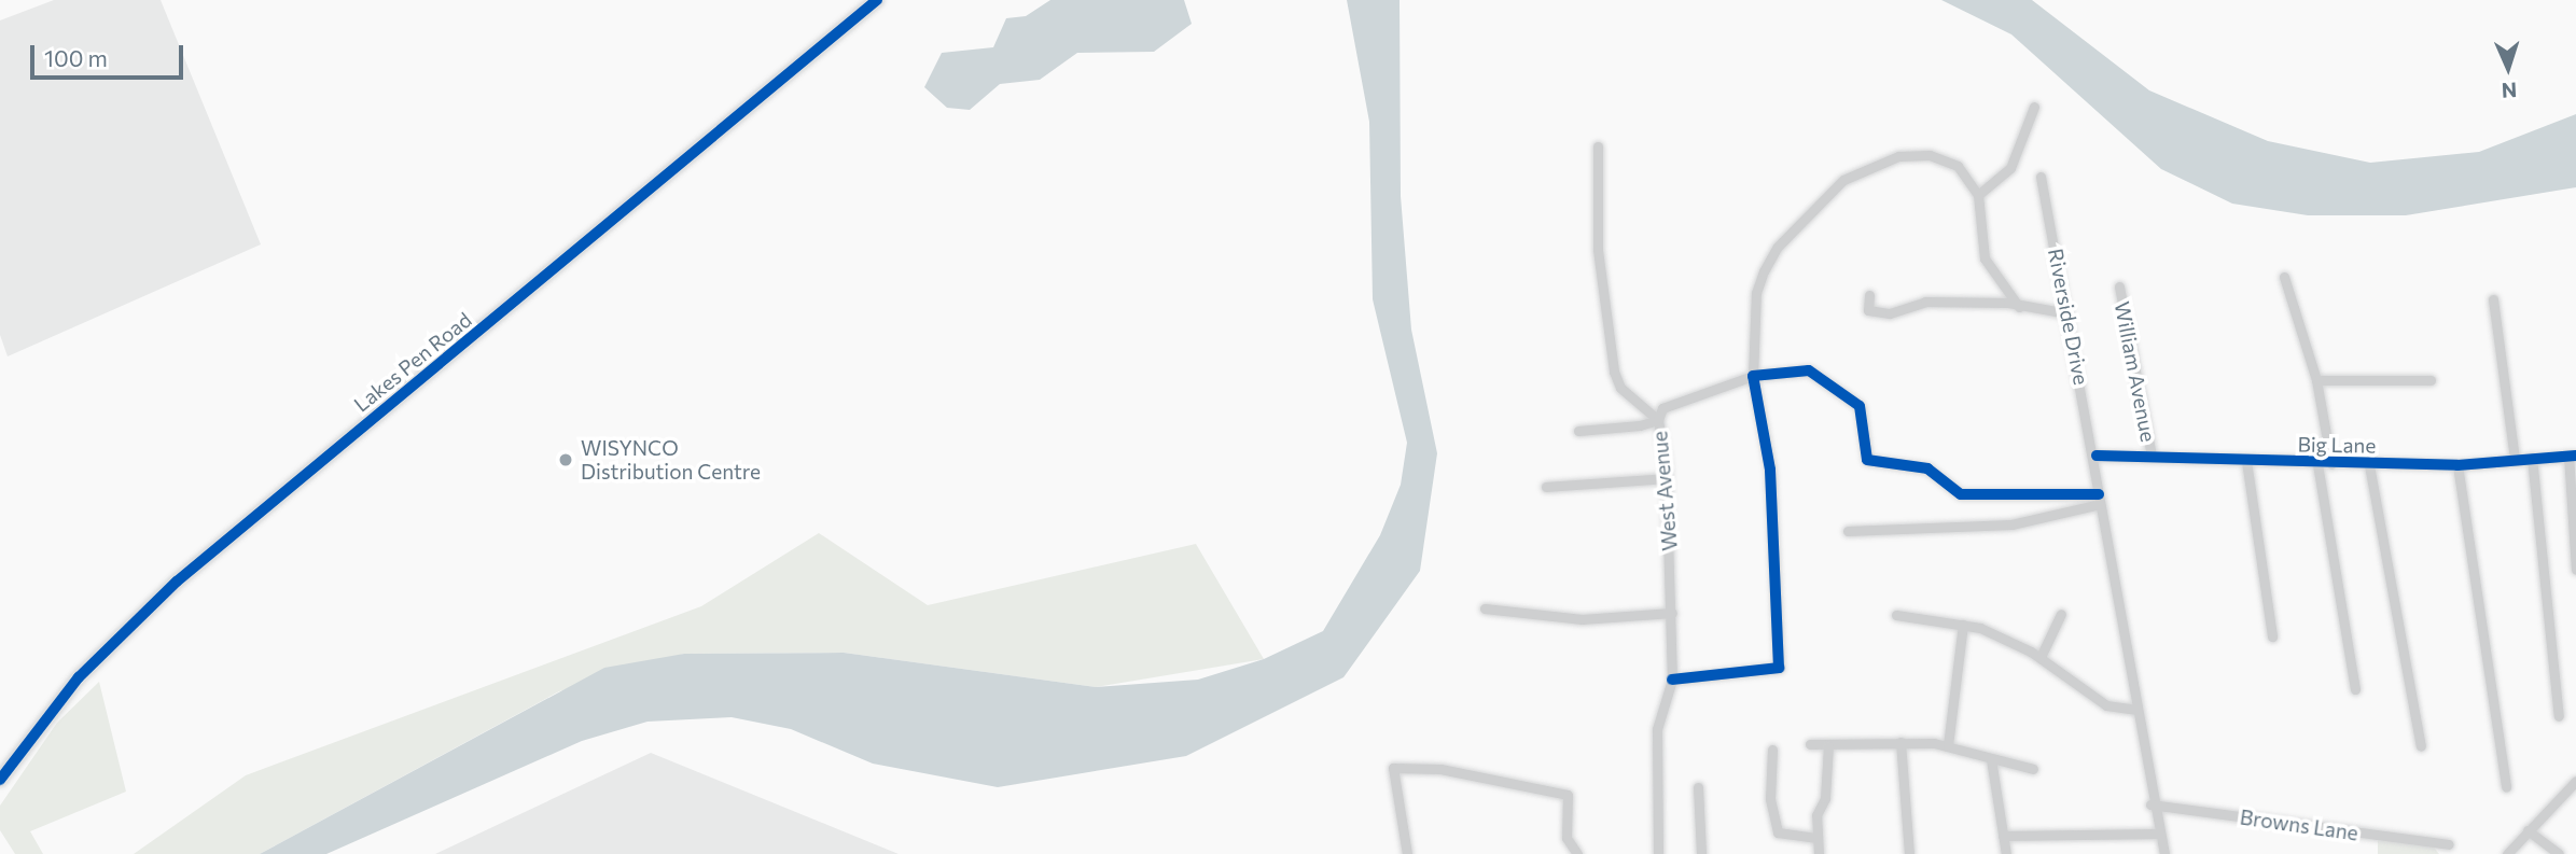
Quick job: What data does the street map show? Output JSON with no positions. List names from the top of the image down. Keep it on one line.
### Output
{"streets":{"street":["Riverside Drive","Lakes Pen Road","William Avenue","Big Lane","West Avenue","Browns Lane"]},"crossings":[["Riverside Drive","Big Lane"],["Riverside Drive","Browns Lane"],["William Avenue","Big Lane"]],"places":["WISYNCO Distribution Centre"],"scale_bar":"100 m","north":"bottom"}
